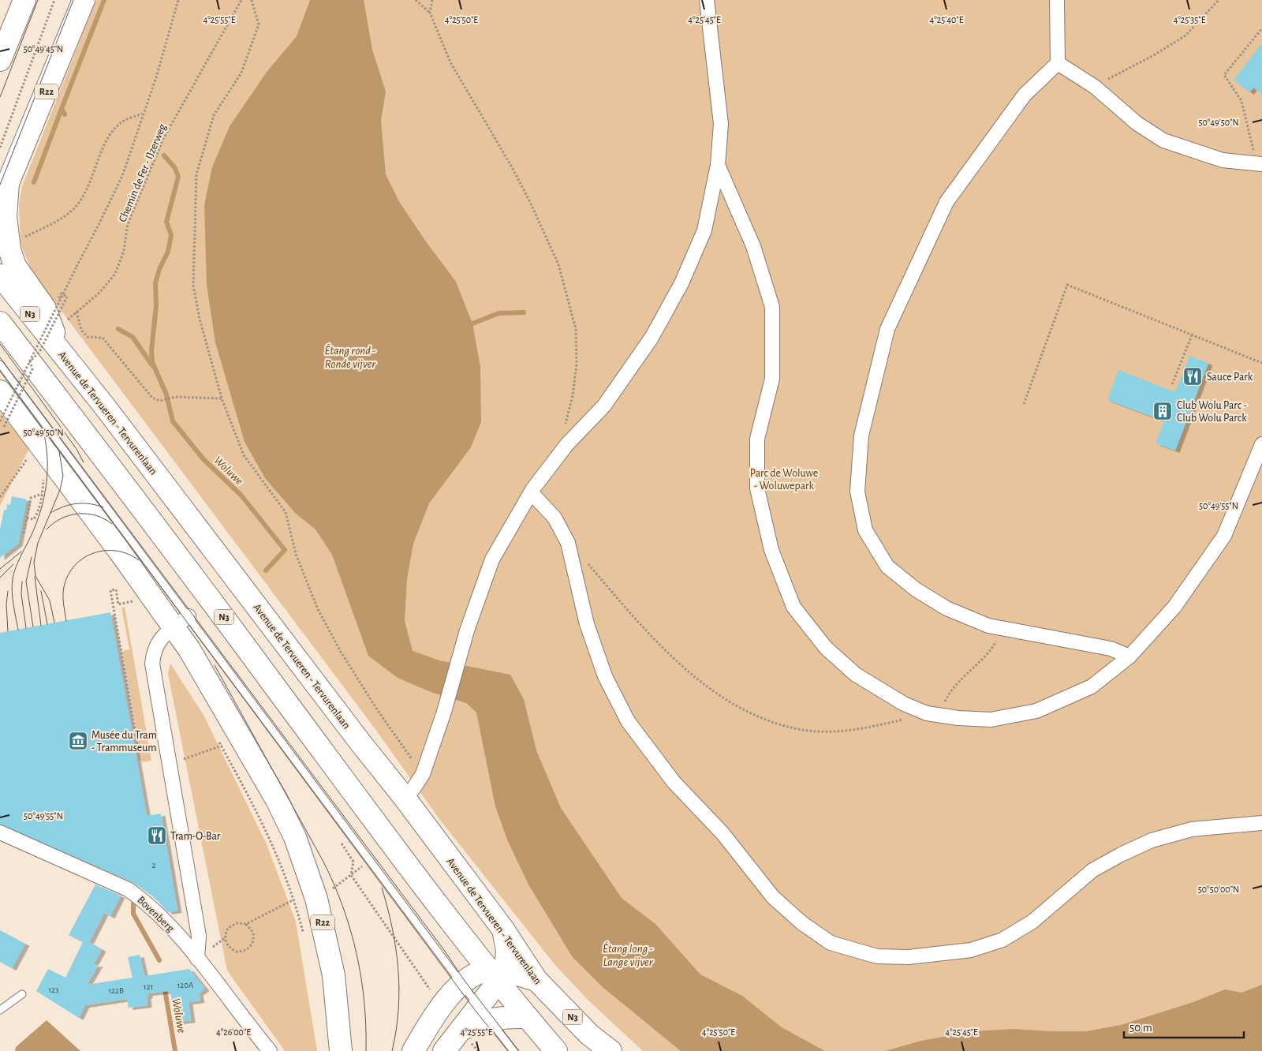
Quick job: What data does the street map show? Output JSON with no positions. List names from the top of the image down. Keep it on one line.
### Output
{"streets":{"main road":["R22","N3","Avenue de Tervueren - Tervurenlaan"],"street":["Bovenberg"],"path":["Chemin de Fer - IJzerweg"]},"water":["Étang rond - Ronde vijver","Woluwe","Étang long - Lange vijver"],"parks":["Parc de Woluwe - Woluwepark"],"places":{"restaurant":["Sauce Park","Tram-O-Bar"],"building":["Club Wolu Parc - Club Wolu Parck"],"museum":["Musée du Tram - Trammuseum"]},"house_numbers":["2","120A","121","123","122B"],"scale_bar":"50 m","coordinates":["4°25'55\"E","4°25'50\"E","4°25'45\"E","4°25'40\"E","4°25'35\"E","50°49'45\"N","50°49'50\"N","50°49'55\"N","50°50'00\"N","4°26'00\"E"]}
